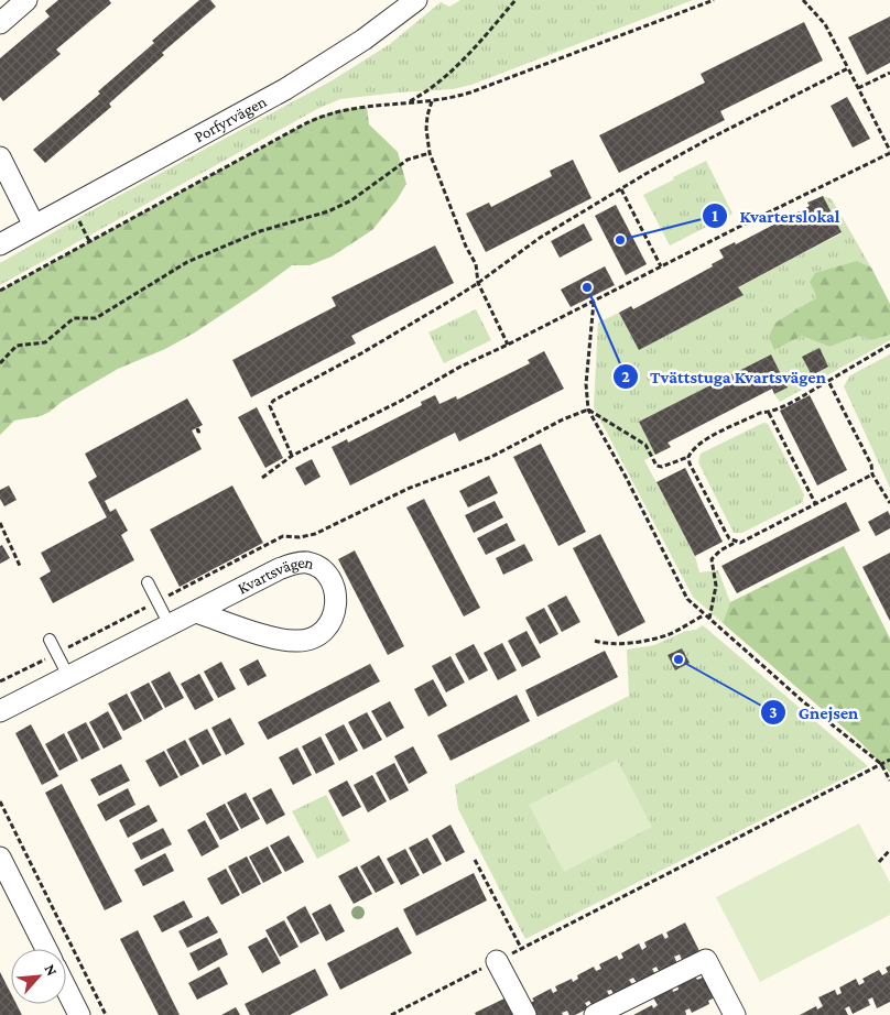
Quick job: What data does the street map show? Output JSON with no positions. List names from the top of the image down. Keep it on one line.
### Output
{"streets":{"street":["Porfyrvägen","Kvartsvägen"]},"places":["Kvarterslokal","Tvättstuga Kvartsvägen","Gnejsen"],"north":"top right"}
